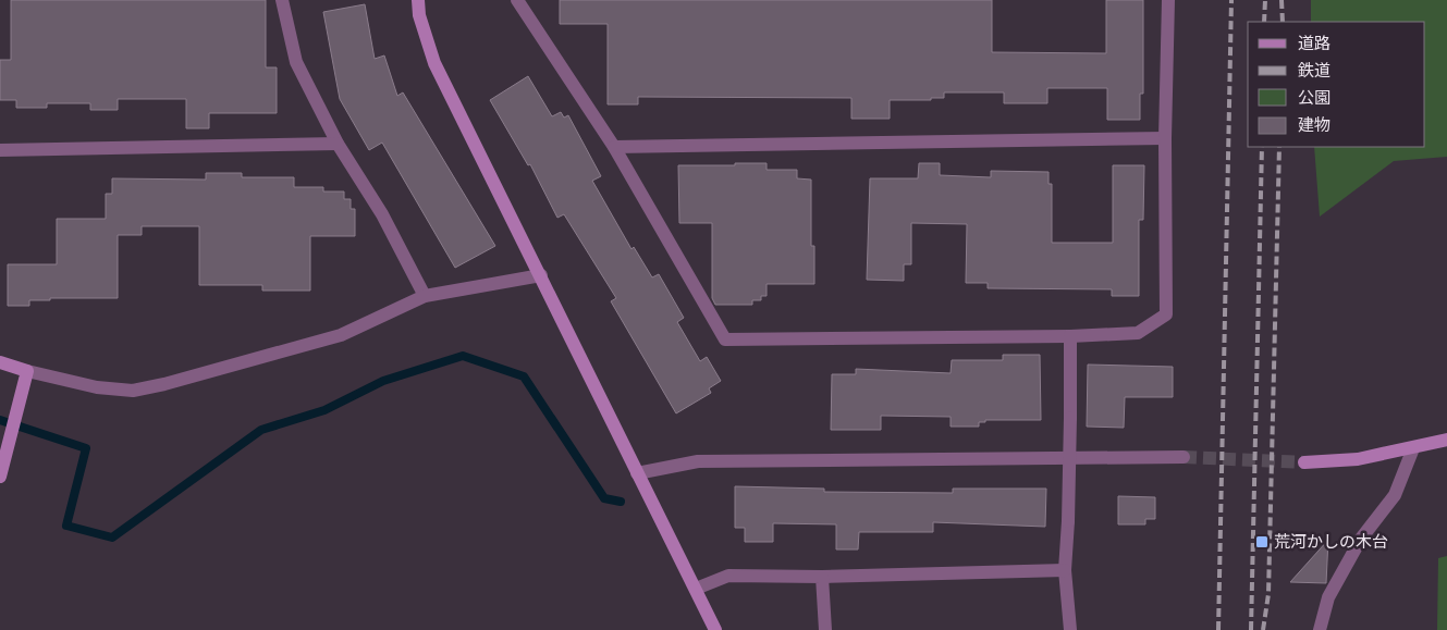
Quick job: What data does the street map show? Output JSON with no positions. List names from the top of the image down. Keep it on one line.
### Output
{"places":{"transit":["荒河かしの木台"]},"legend":["道路","鉄道","公園","建物"]}
